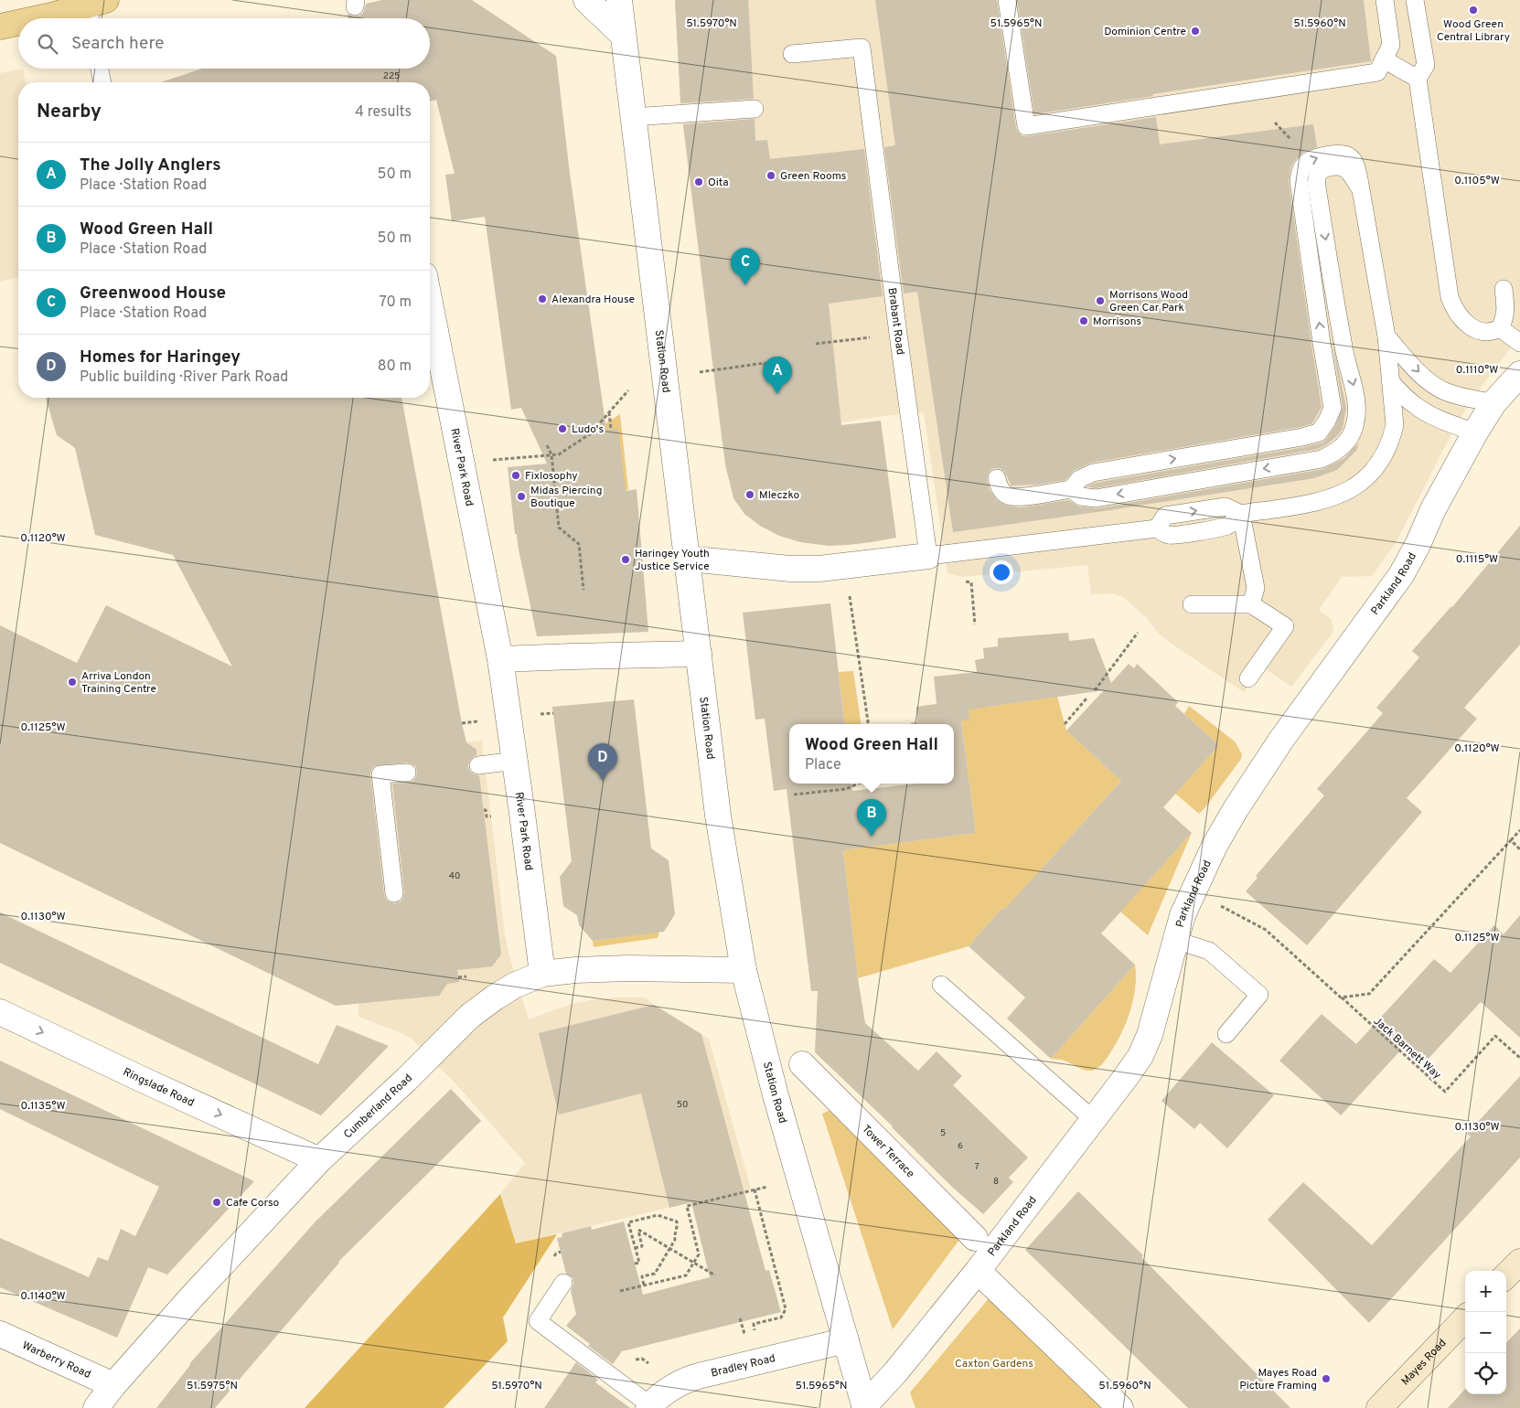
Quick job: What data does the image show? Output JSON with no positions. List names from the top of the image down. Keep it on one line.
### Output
{"streets":{"main road":["Mayes Road"],"street":["Station Road","River Park Road","Parkland Road","Ringslade Road","Cumberland Road","Tower Terrace","Warberry Road","Bradley Road"],"lane":["Brabant Road"],"path":["Jack Barnett Way"]},"crossings":[["Station Road","Parkland Road"],["Station Road","Cumberland Road"],["Station Road","Bradley Road"],["River Park Road","Cumberland Road"],["Parkland Road","Jack Barnett Way"],["Ringslade Road","Cumberland Road"],["Cumberland Road","Warberry Road"]],"one_way":["Ringslade Road"],"parks":["Caxton Gardens"],"places":["Wood Green Central Library","Dominion Centre","Green Rooms","Oita","Alexandra House","Morrisons Wood Green Car Park","Morrisons","Ludo's","Fixlosophy","Mleczko","Midas Piercing Boutique","Haringey Youth Justice Service","Arriva London Training Centre","Cafe Corso","Mayes Road Picture Framing"],"house_numbers":["225","40","50","5","6","7","8"],"page":{"search":"Search here","heading":["Nearby","4 results"],"list":[{"mark":"A","name":"The Jolly Anglers","note":"Place · Station Road","value":"50 m"},{"mark":"B","name":"Wood Green Hall","note":"Place · Station Road","value":"50 m"},{"mark":"C","name":"Greenwood House","note":"Place · Station Road","value":"70 m"},{"mark":"D","name":"Homes for Haringey","note":"Public building · River Park Road","value":"80 m"}],"pins":["C","A","D","B"],"popup":["Wood Green Hall","Place"],"map_buttons":["+","−"]},"coordinates":["51.5970°N","51.5965°N","51.5960°N","0.1105°W","0.1110°W","0.1120°W","0.1115°W","0.1125°W","0.1130°W","0.1135°W","0.1140°W","51.5975°N"]}
